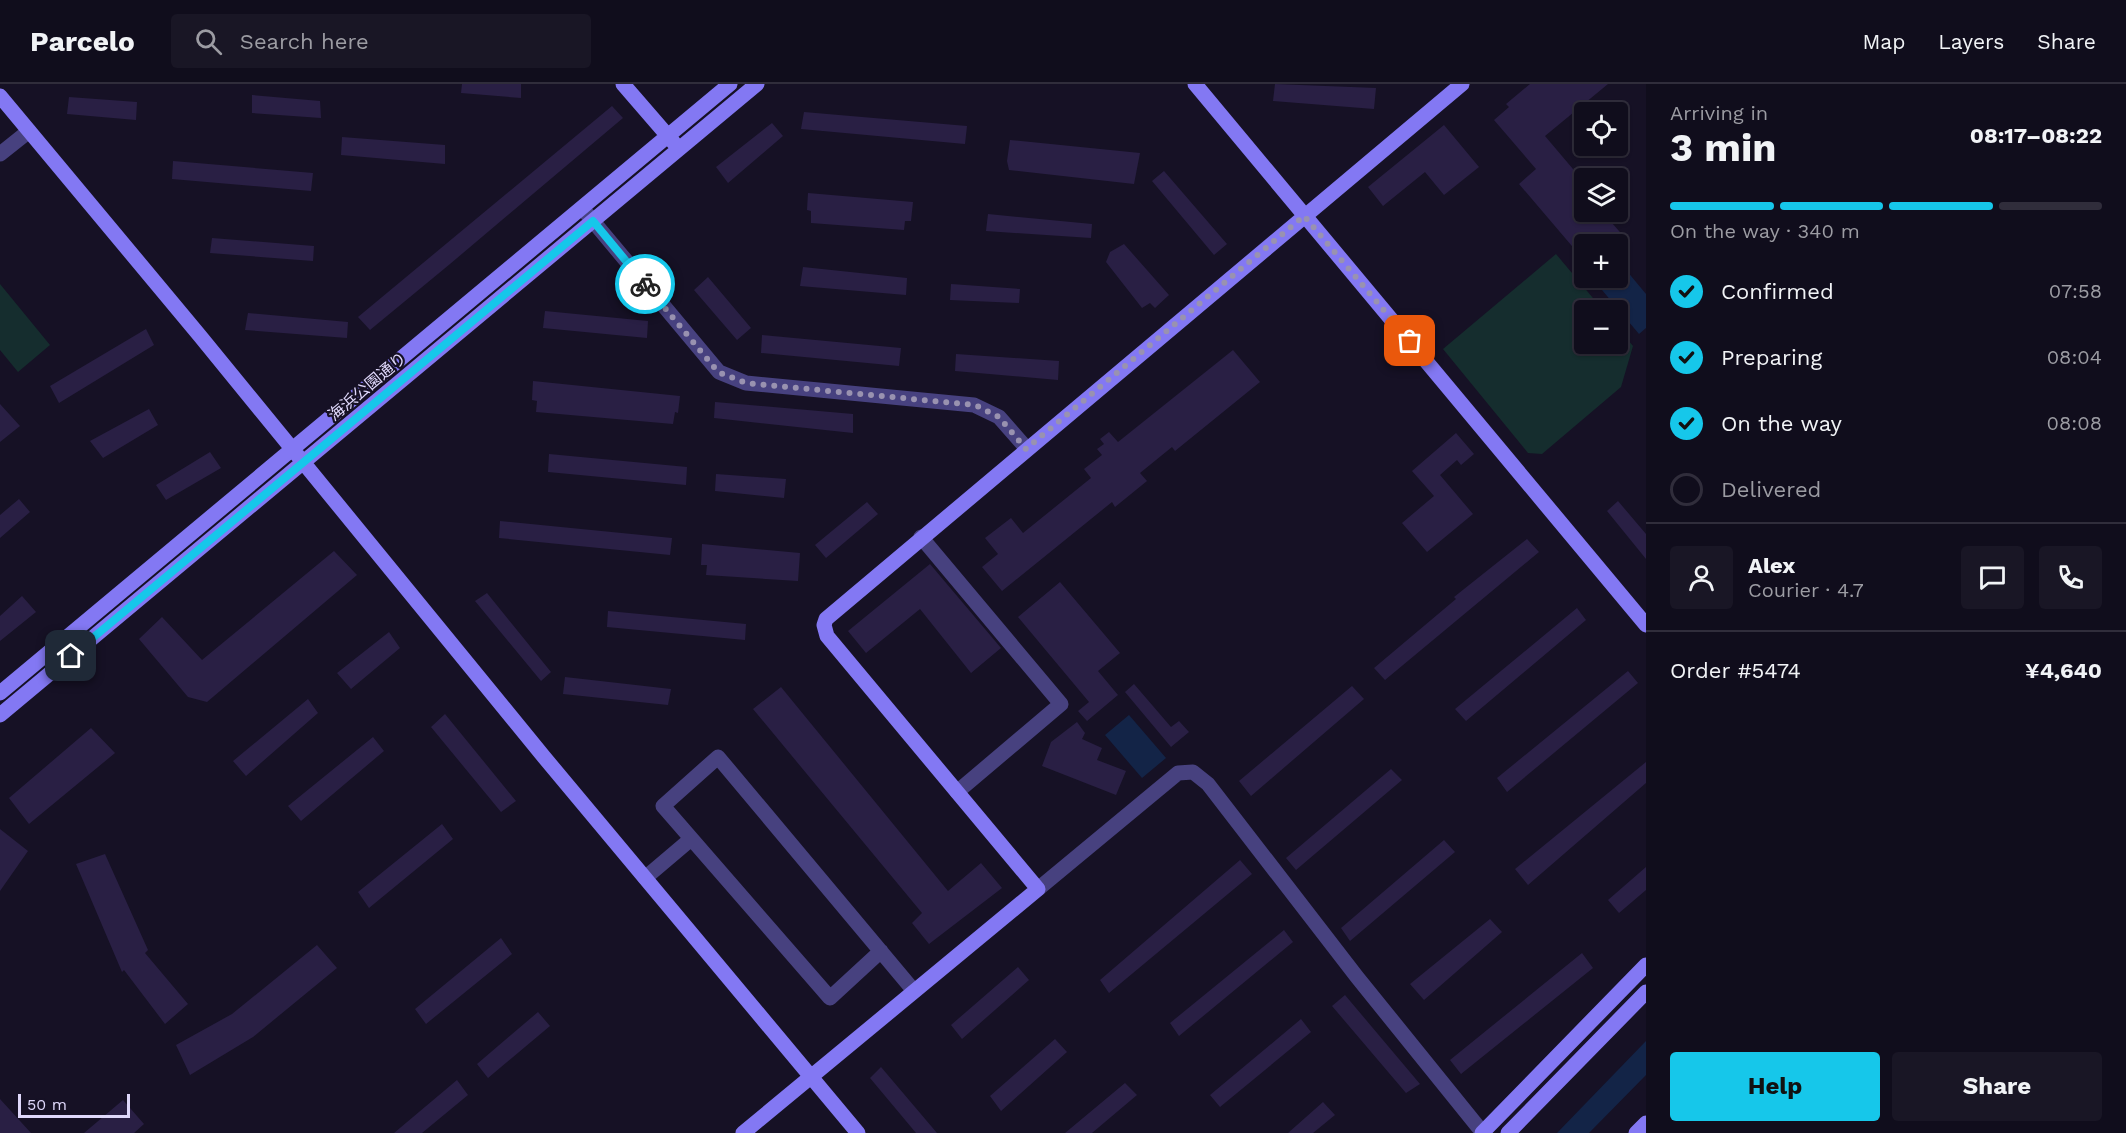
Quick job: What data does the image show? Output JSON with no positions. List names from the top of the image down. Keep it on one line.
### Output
{"streets":{"street":["海浜公園通り"]},"scale_bar":"50 m","page":{"header":"Parcelo","search":"Search here","nav":["Map","Layers","Share"],"heading":["3 min","Arriving in","08:17–08:22"],"panel":["Alex","Courier · 4.7","Order #5474","¥4,640"],"map_buttons":["+","−"],"bar":"On the way · 340 m","list":[["Confirmed","07:58"],["Preparing","08:04"],["On the way","08:08"],"Delivered"],"buttons":["Help","Share"],"scale":"50 m"}}
